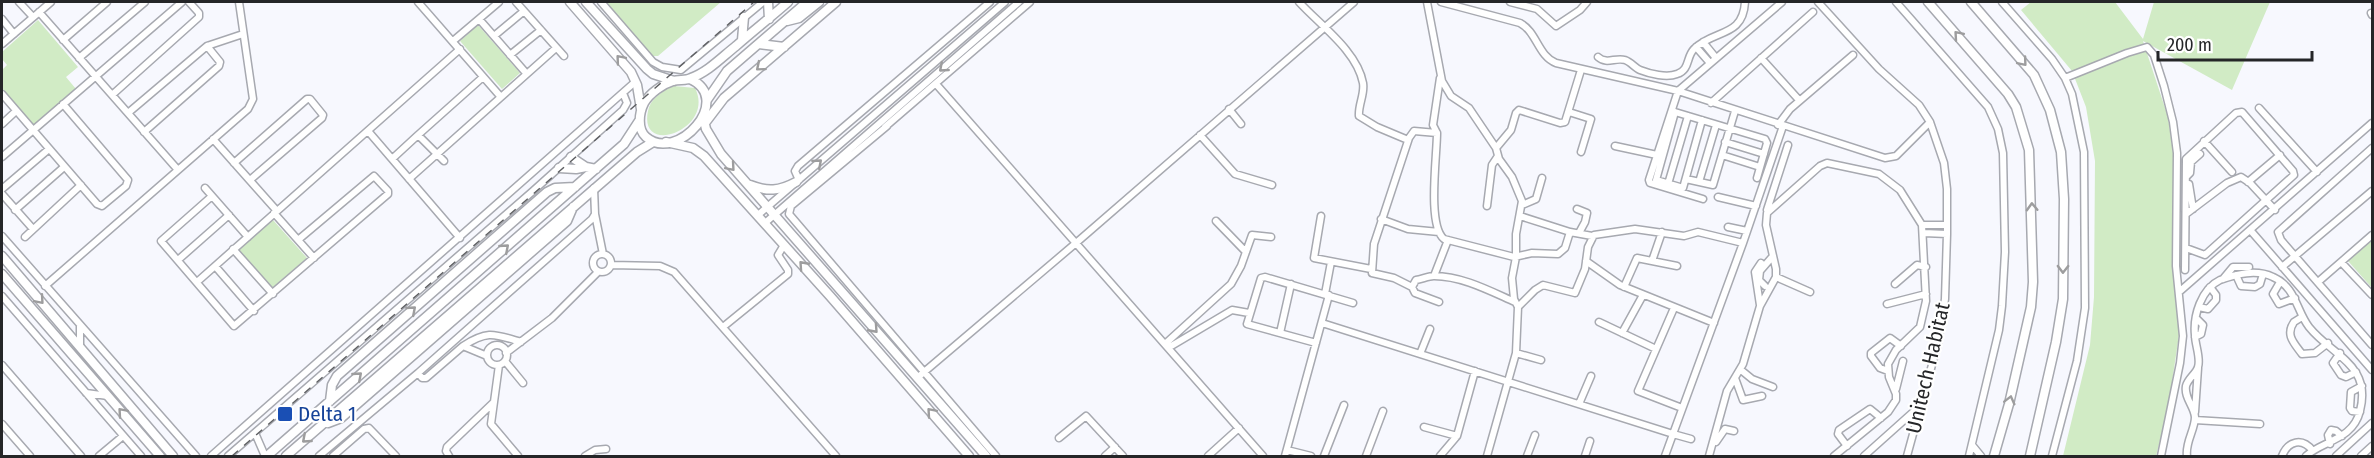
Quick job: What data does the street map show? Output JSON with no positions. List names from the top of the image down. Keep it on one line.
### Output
{"streets":{"street":["Unitech Habitat"]},"places":{"transit":["Delta 1"]},"scale_bar":"200 m"}
